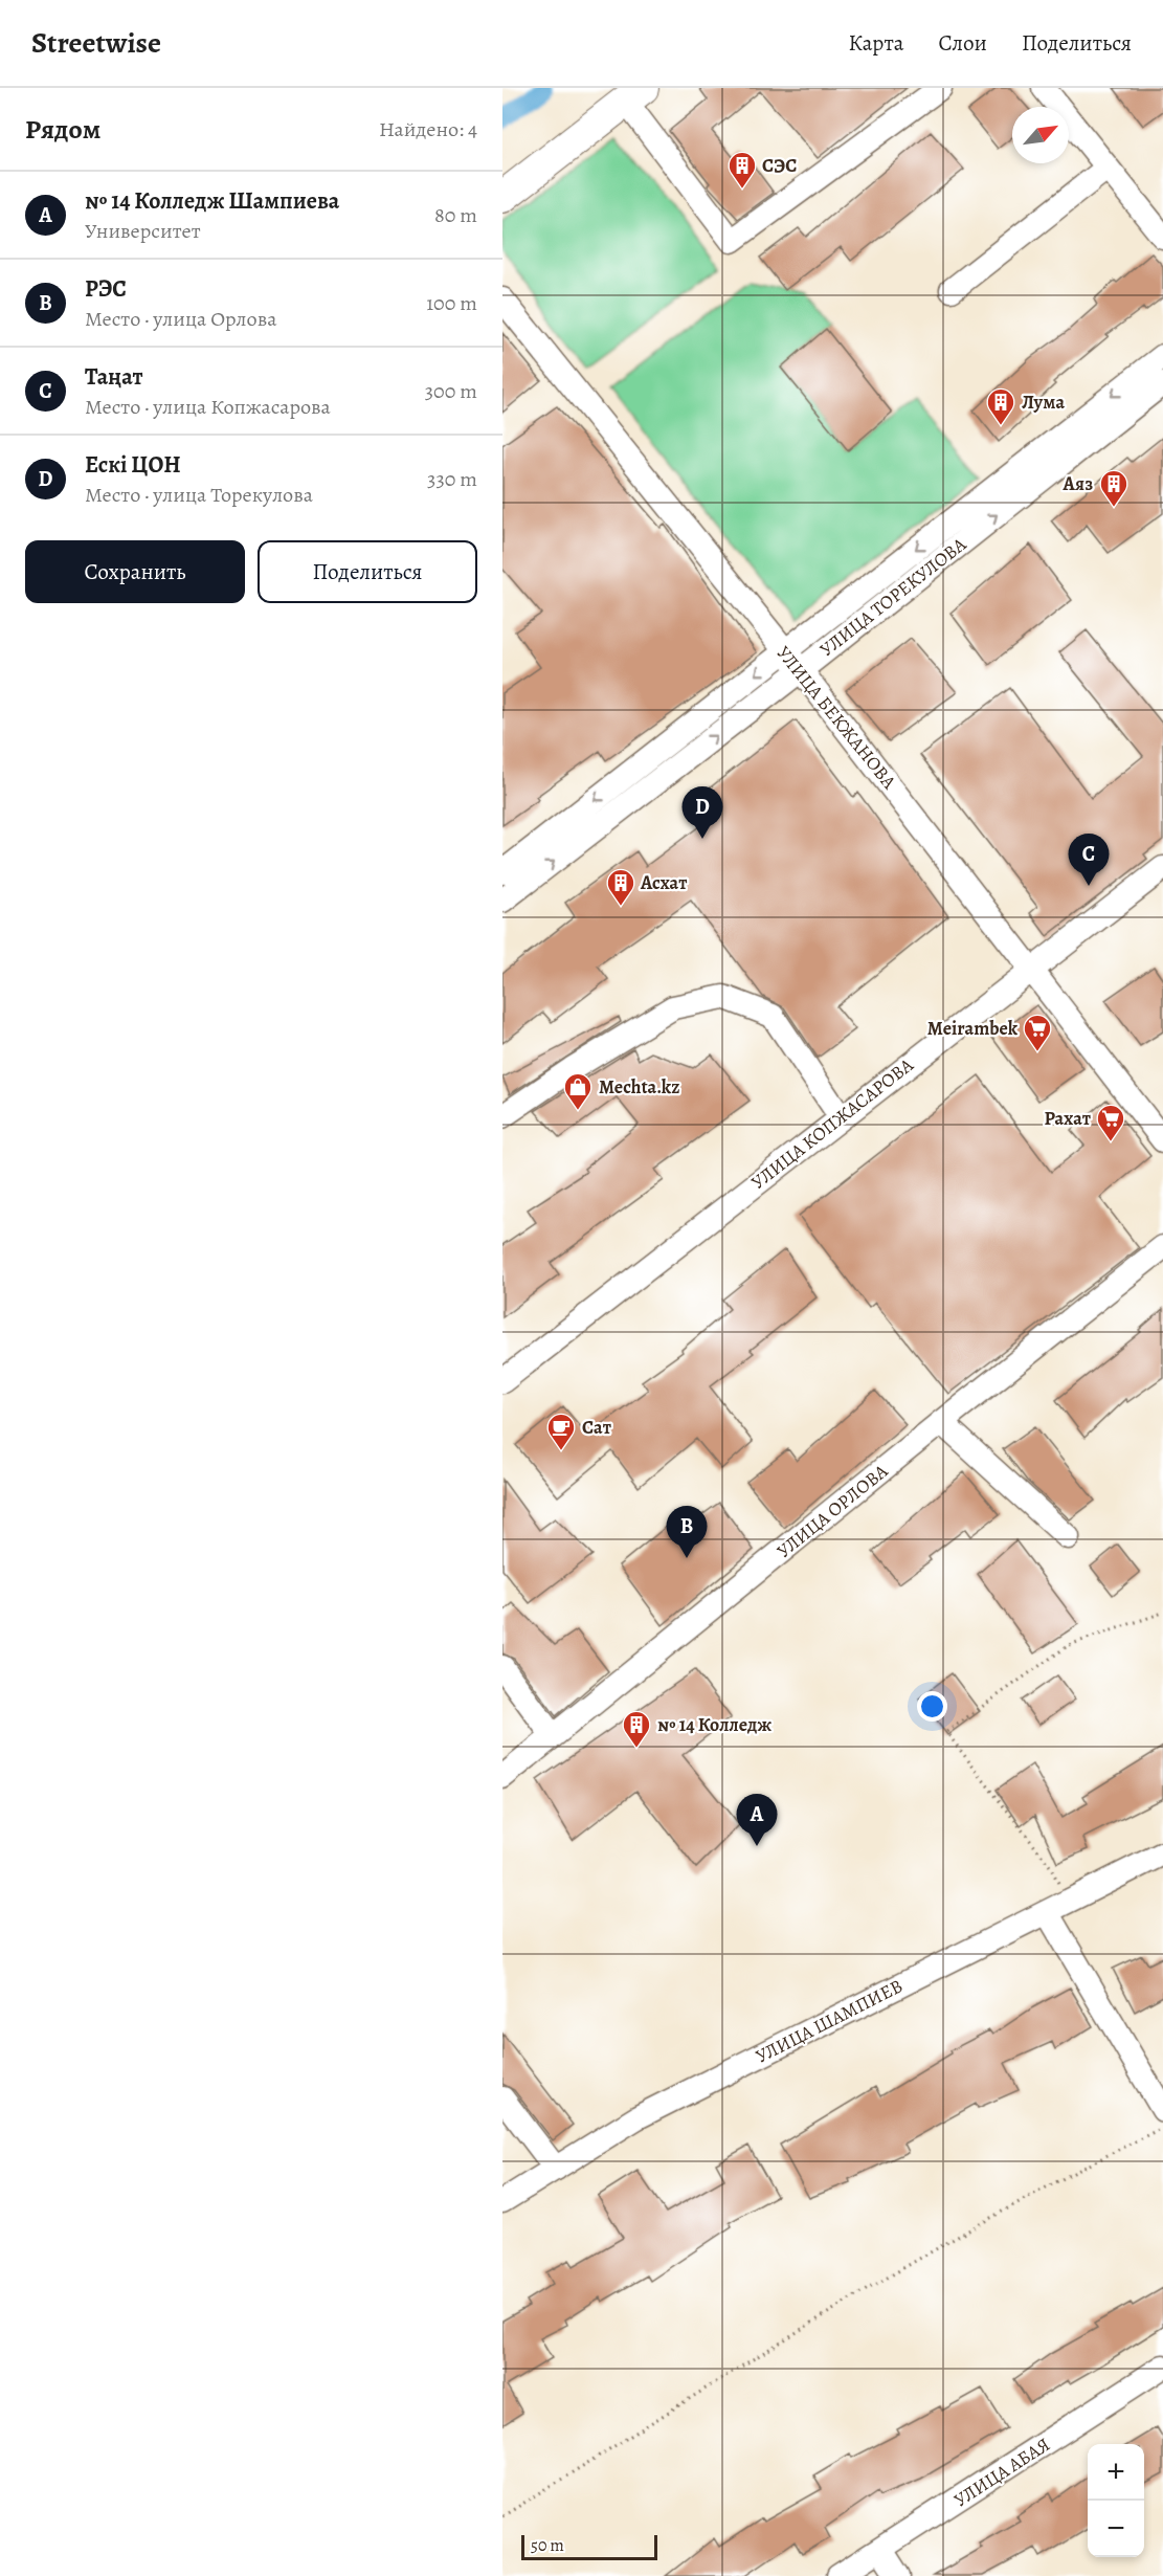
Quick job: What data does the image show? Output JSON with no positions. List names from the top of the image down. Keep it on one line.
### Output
{"streets":{"street":["УЛИЦА ТОРЕКУЛОВА","УЛИЦА БЕКЖАНОВА","УЛИЦА КОПЖАСАРОВА","УЛИЦА ОРЛОВА","УЛИЦА ШАМПИЕВ","УЛИЦА АБАЯ"]},"crossings":[["УЛИЦА ТОРЕКУЛОВА","УЛИЦА БЕКЖАНОВА"],["УЛИЦА БЕКЖАНОВА","УЛИЦА КОПЖАСАРОВА"]],"places":{"building":["СЭС","Лума","Аяз","Асхат","№ 14 Колледж"],"supermarket":["Meirambek","Рахат"],"shop":["Mechta.kz"],"cafe":["Сат"]},"scale_bar":"50 m","north":"top right","page":{"header":"Streetwise","nav":["Карта","Слои","Поделиться"],"heading":["Рядом","Найдено: 4"],"list":[{"mark":"A","name":"№ 14 Колледж Шампиева","note":"Университет","value":"80 m"},{"mark":"B","name":"РЭС","note":"Место · улица Орлова","value":"100 m"},{"mark":"C","name":"Таңат","note":"Место · улица Копжасарова","value":"300 m"},{"mark":"D","name":"Ескі ЦОН","note":"Место · улица Торекулова","value":"330 m"}],"buttons":["Сохранить","Поделиться"],"pins":["D","C","B","A"],"map_buttons":["+","−"],"scale":"50 m"}}
